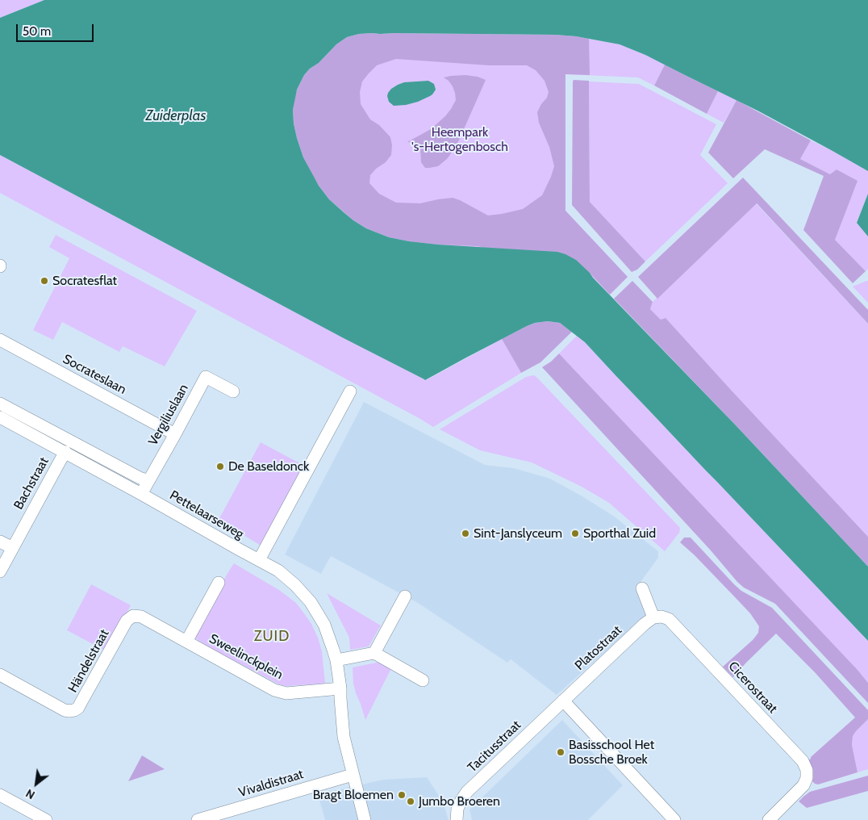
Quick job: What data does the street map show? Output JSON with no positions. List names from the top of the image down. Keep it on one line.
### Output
{"streets":{"street":["Socrateslaan","Vergiliuslaan","Bachstraat","Pettelaarseweg","Platostraat","Sweelinckplein","Händelstraat","Cicerostraat","Tacitusstraat","Vivaldistraat"]},"crossings":[["Socrateslaan","Vergiliuslaan"],["Vergiliuslaan","Pettelaarseweg"],["Bachstraat","Pettelaarseweg"],["Pettelaarseweg","Sweelinckplein"],["Pettelaarseweg","Vivaldistraat"],["Platostraat","Cicerostraat"],["Platostraat","Tacitusstraat"],["Sweelinckplein","Händelstraat"]],"districts":["ZUID"],"water":["Zuiderplas"],"parks":["Heempark 's-Hertogenbosch"],"places":["Socratesflat","De Baseldonck","Sint-Janslyceum","Sporthal Zuid","Basisschool Het Bossche Broek","Bragt Bloemen","Jumbo Broeren"],"scale_bar":"50 m","north":"bottom left"}
